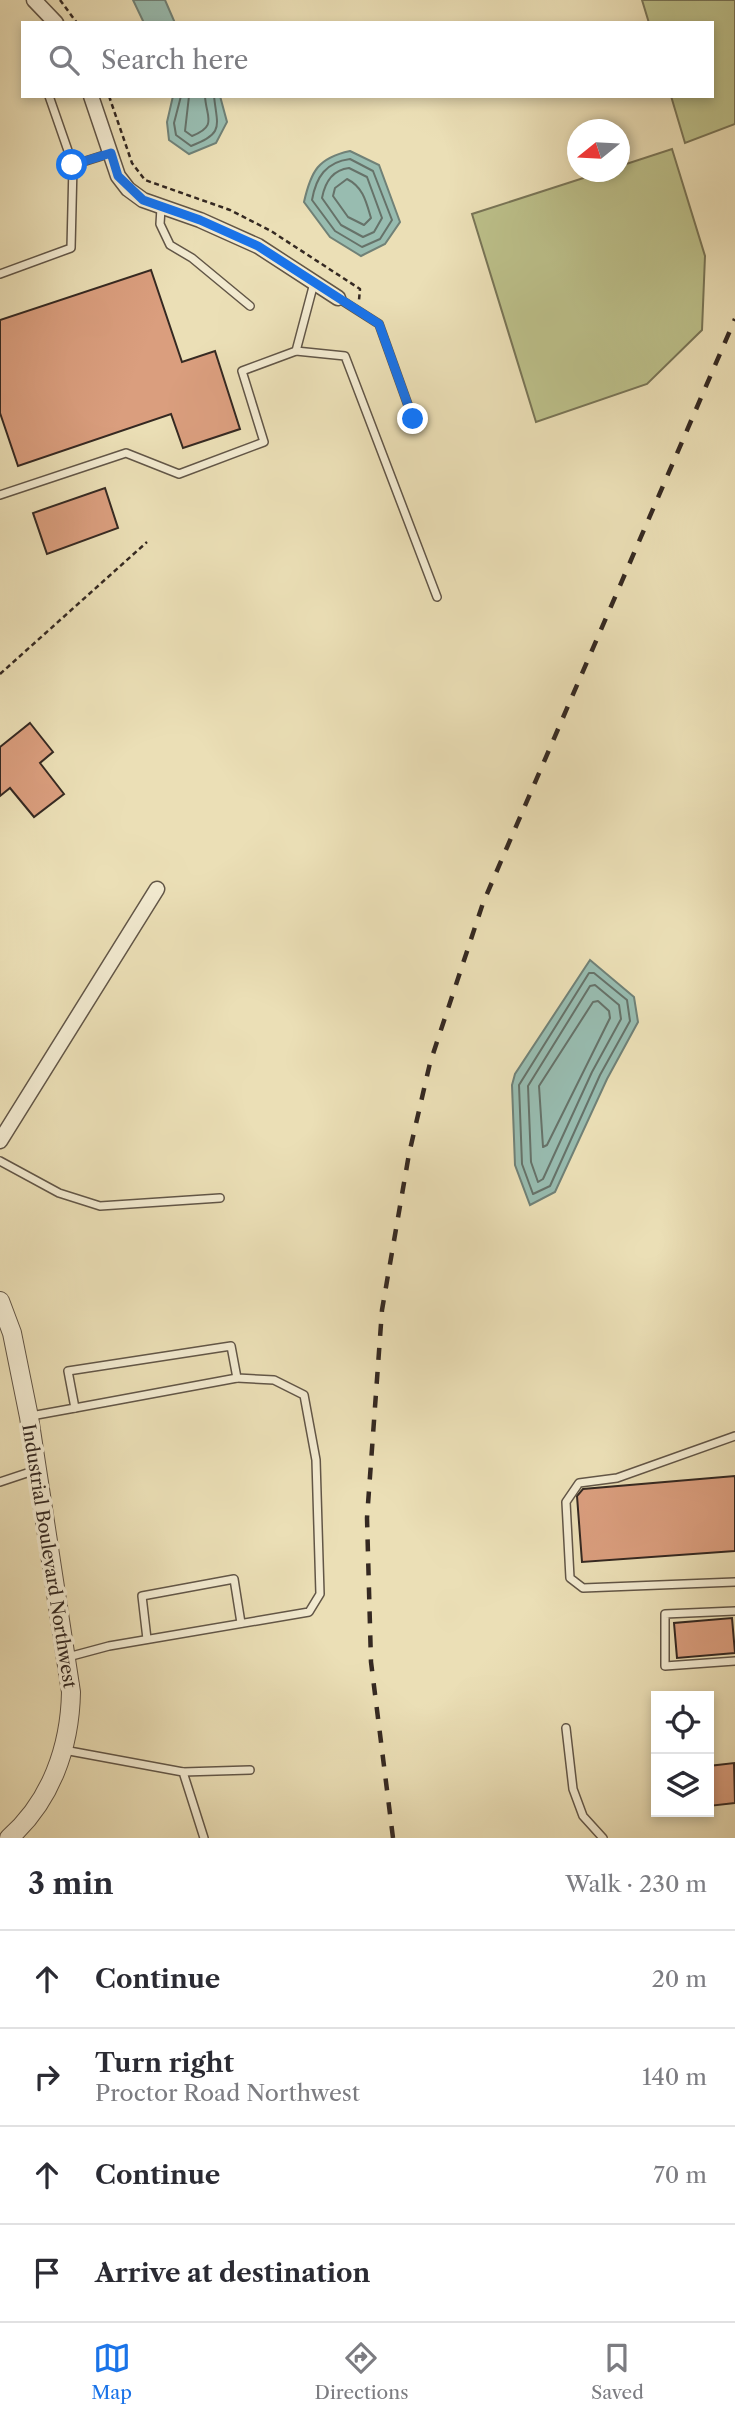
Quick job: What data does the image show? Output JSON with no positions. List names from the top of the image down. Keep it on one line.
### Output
{"streets":{"street":["Industrial Boulevard Northwest"]},"north":"left","page":{"search":"Search here","heading":["3 min","Walk · 230 m"],"list":[["Continue","20 m"],["Turn right","Proctor Road Northwest","140 m"],["Continue","70 m"],"Arrive at destination"],"nav":["Map","Directions","Saved"]}}
